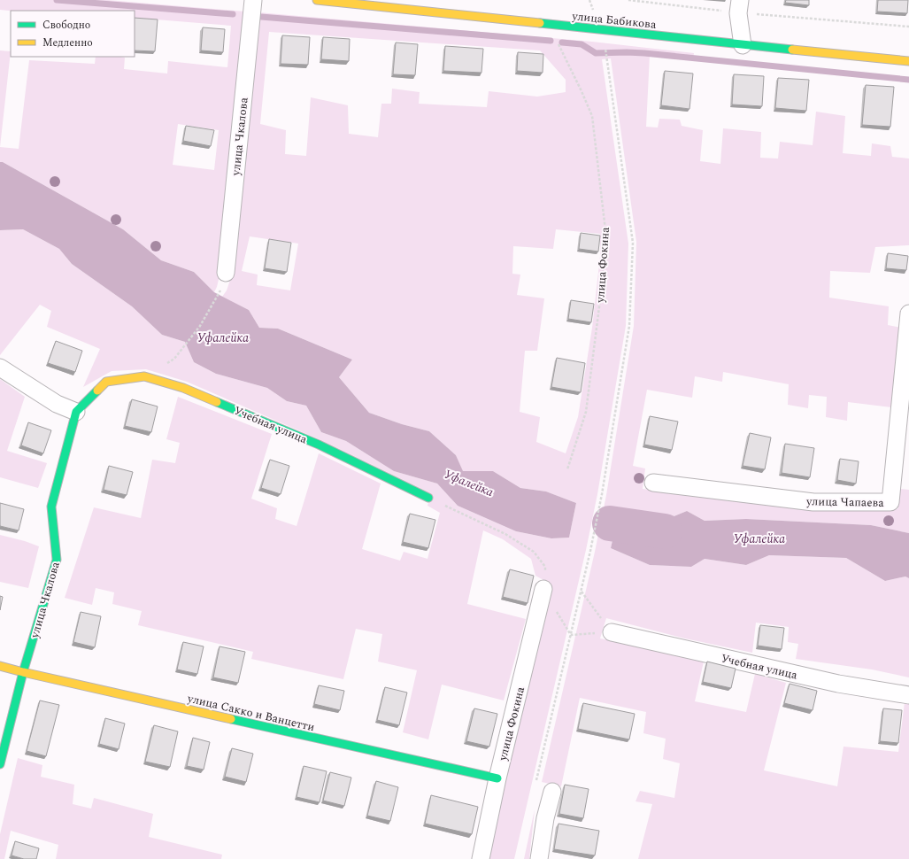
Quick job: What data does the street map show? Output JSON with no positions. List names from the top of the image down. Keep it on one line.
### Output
{"streets":{"street":["улица Бабикова","улица Чкалова","улица Фокина","Учебная улица","улица Чапаева","улица Сакко и Ванцетти"]},"crossings":[["улица Бабикова","улица Фокина"],["улица Чкалова","Учебная улица"],["улица Чкалова","улица Сакко и Ванцетти"],["улица Фокина","улица Сакко и Ванцетти"]],"water":["Уфалейка"],"legend":["Свободно","Медленно"]}
